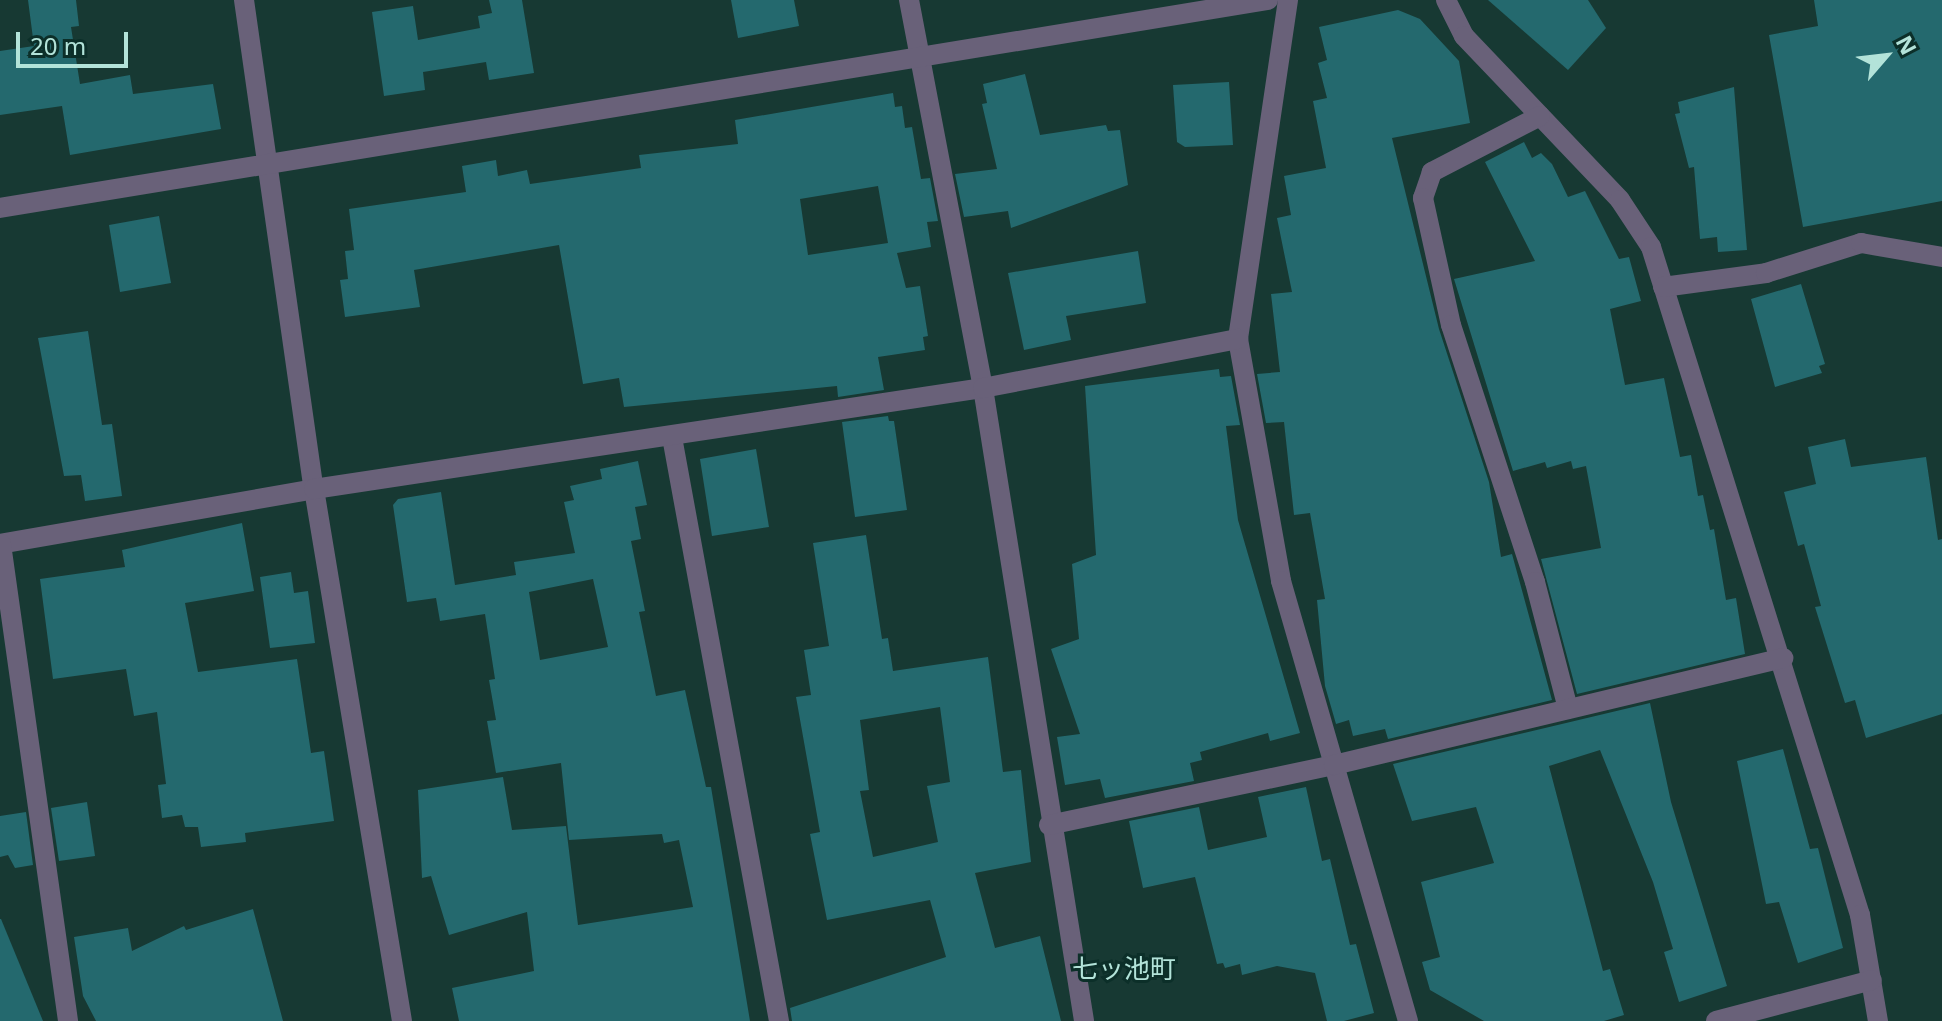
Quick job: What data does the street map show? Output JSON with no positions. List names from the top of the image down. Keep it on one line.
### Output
{"districts":["七ッ池町"],"scale_bar":"20 m","north":"top right"}
